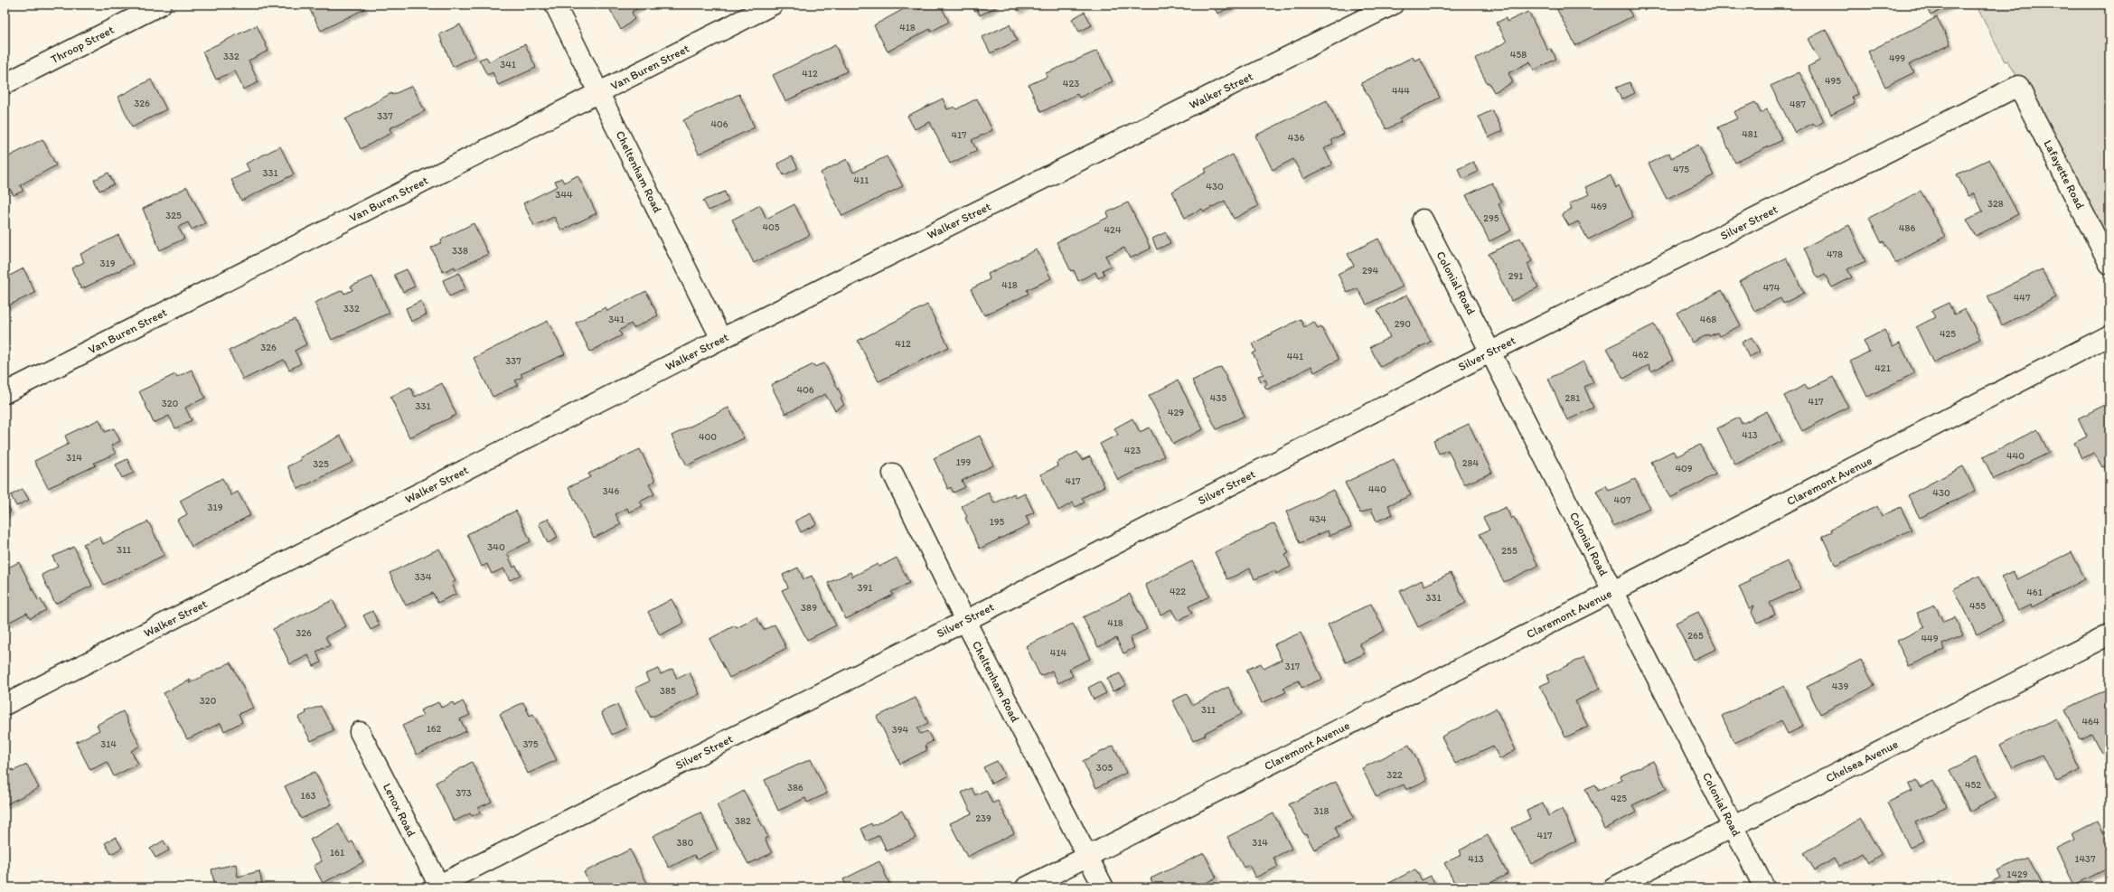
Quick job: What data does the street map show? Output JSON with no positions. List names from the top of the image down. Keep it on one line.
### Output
{"streets":{"street":["Throop Street","Van Buren Street","Walker Street","Cheltenham Road","Lafayette Road","Silver Street","Colonial Road","Claremont Avenue","Chelsea Avenue","Lenox Road"]},"crossings":[["Van Buren Street","Cheltenham Road"],["Walker Street","Cheltenham Road"],["Cheltenham Road","Silver Street"],["Cheltenham Road","Claremont Avenue"],["Lafayette Road","Silver Street"],["Silver Street","Colonial Road"],["Silver Street","Lenox Road"],["Colonial Road","Claremont Avenue"],["Colonial Road","Chelsea Avenue"]],"house_numbers":["418","458","332","499","341","412","495","423","444","326","487","337","406","481","417","436","475","331","411","430","344","328","469","325","295","405","486","424","338","478","319","294","291","418","474","447","332","341","468","290","425","412","326","462","441","337","421","406","435","281","417","320","331","429","413","400","423","440","314","199","284","325","409","417","440","346","430","407","319","434","195","340","311","255","334","391","422","461","331","455","389","418","326","265","449","414","317","439","385","320","311","464","162","394","314","375","305","322","452","386","373","163","425","318","239","382","417","380","314","161","413","1437","1429"]}
